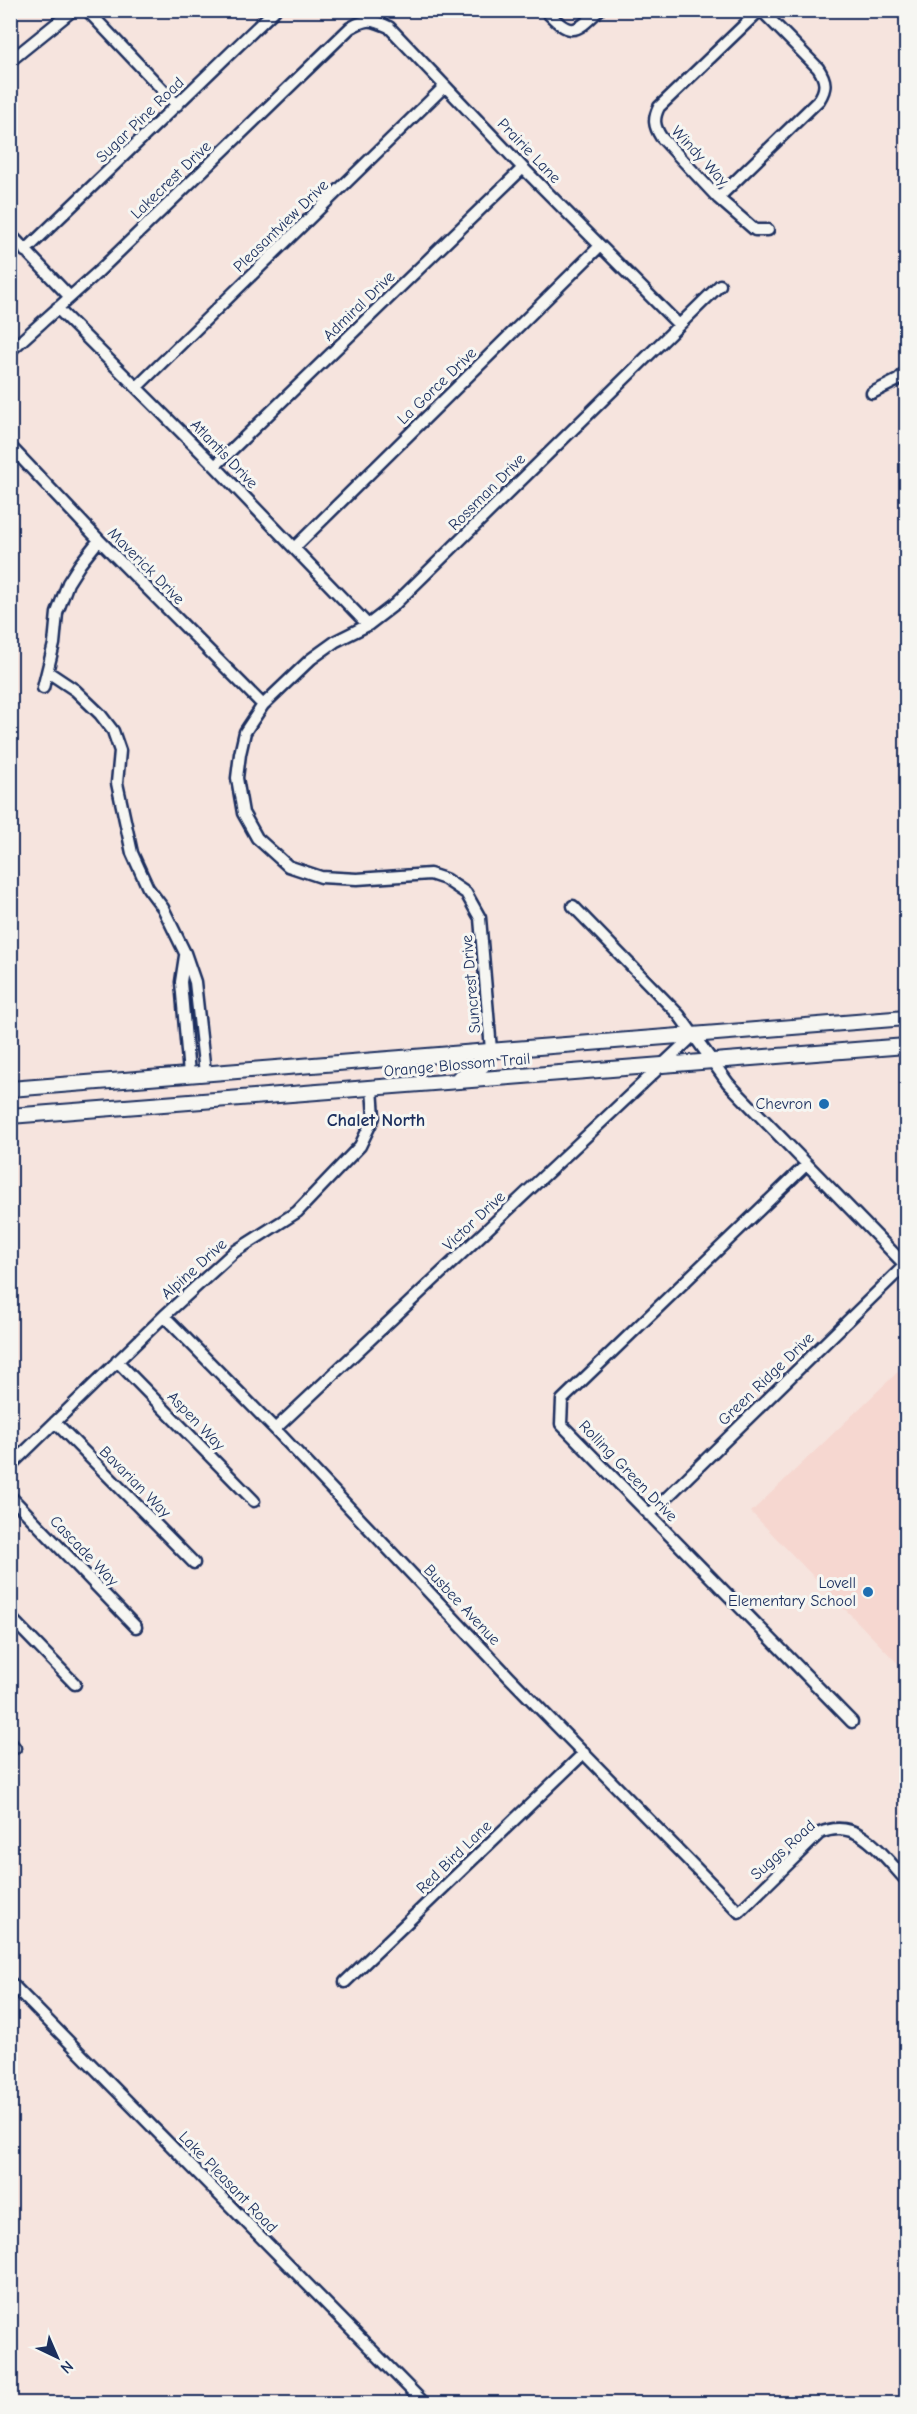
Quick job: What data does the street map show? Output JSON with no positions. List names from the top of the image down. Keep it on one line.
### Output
{"streets":{"main road":["Orange Blossom Trail"],"street":["Sugar Pine Road","Prairie Lane","Windy Way","Lakecrest Drive","Pleasantview Drive","Admiral Drive","La Gorce Drive","Atlantis Drive","Rossman Drive","Maverick Drive","Suncrest Drive","Victor Drive","Alpine Drive","Green Ridge Drive","Aspen Way","Rolling Green Drive","Bavarian Way","Cascade Way","Busbee Avenue","Suggs Road","Red Bird Lane","Lake Pleasant Road"]},"crossings":[["Prairie Lane","Lakecrest Drive"],["Prairie Lane","Pleasantview Drive"],["Prairie Lane","Admiral Drive"],["Prairie Lane","La Gorce Drive"],["Prairie Lane","Rossman Drive"],["Lakecrest Drive","Atlantis Drive"],["Pleasantview Drive","Atlantis Drive"],["Admiral Drive","Atlantis Drive"],["La Gorce Drive","Atlantis Drive"],["Atlantis Drive","Rossman Drive"],["Rossman Drive","Maverick Drive"],["Rossman Drive","Suncrest Drive"],["Maverick Drive","Suncrest Drive"],["Suncrest Drive","Orange Blossom Trail"],["Orange Blossom Trail","Victor Drive"],["Orange Blossom Trail","Alpine Drive"],["Victor Drive","Busbee Avenue"],["Alpine Drive","Aspen Way"],["Alpine Drive","Bavarian Way"],["Alpine Drive","Busbee Avenue"],["Green Ridge Drive","Rolling Green Drive"],["Busbee Avenue","Suggs Road"],["Busbee Avenue","Red Bird Lane"]],"districts":["Chalet North"],"places":["Chevron","Lovell Elementary School"],"north":"bottom right"}
